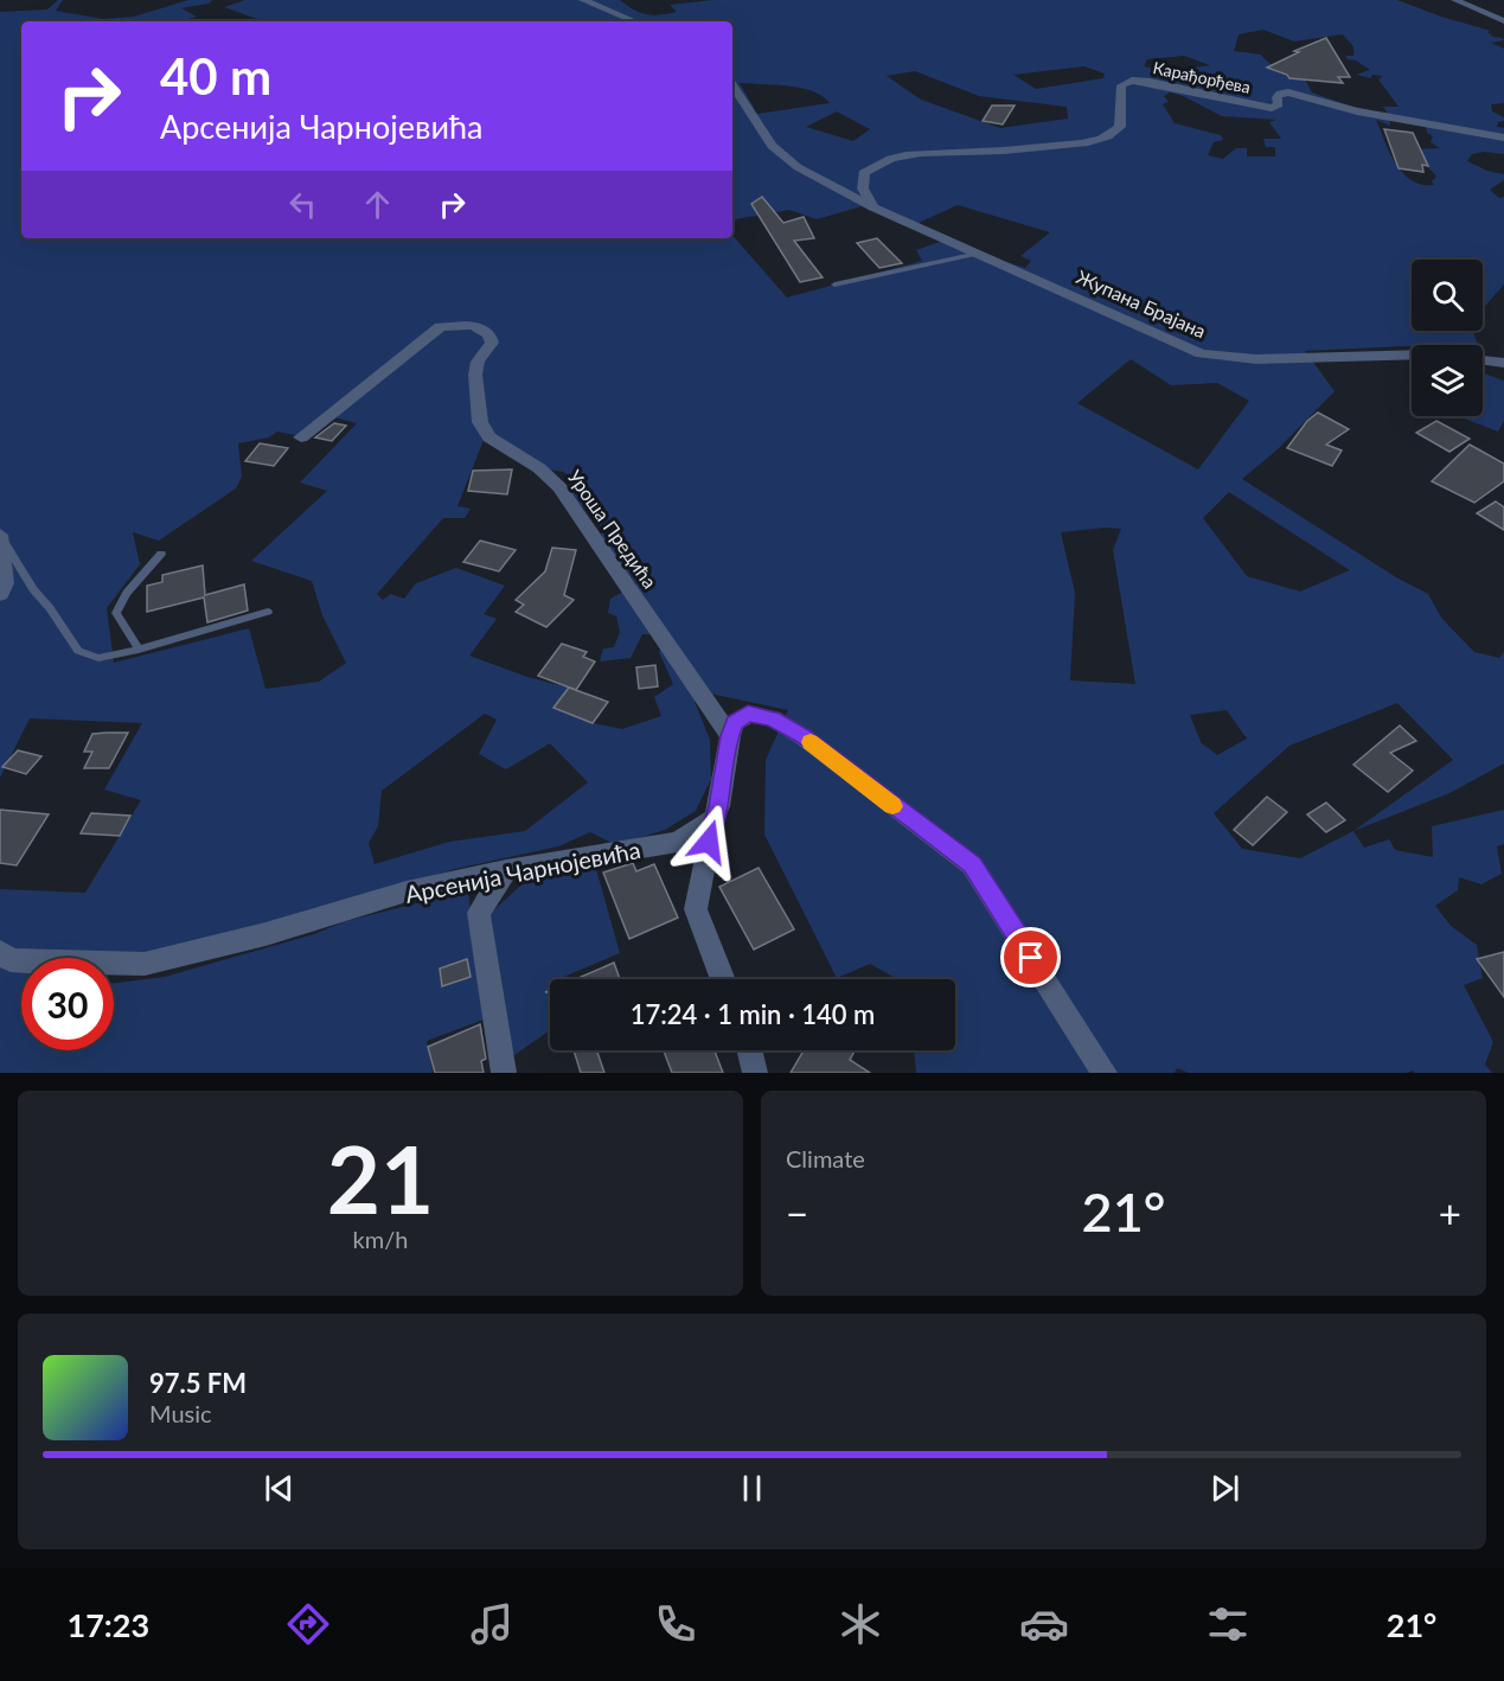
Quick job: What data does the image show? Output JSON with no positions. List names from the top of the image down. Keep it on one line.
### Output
{"streets":{"street":["Карађорђева","Жупана Брајана","Уроша Предића","Арсенија Чарнојевића"]},"crossings":[["Карађорђева","Жупана Брајана"]],"page":{"turn":["40 m","Арсенија Чарнојевића"],"limit":"30","trip":"17:24 · 1 min · 140 m","tile":[["21","km/h"],"Climate"],"heat":["−","21°","+"],"song":["97.5 FM","Music"],"tabs":["17:23","21°"]}}
